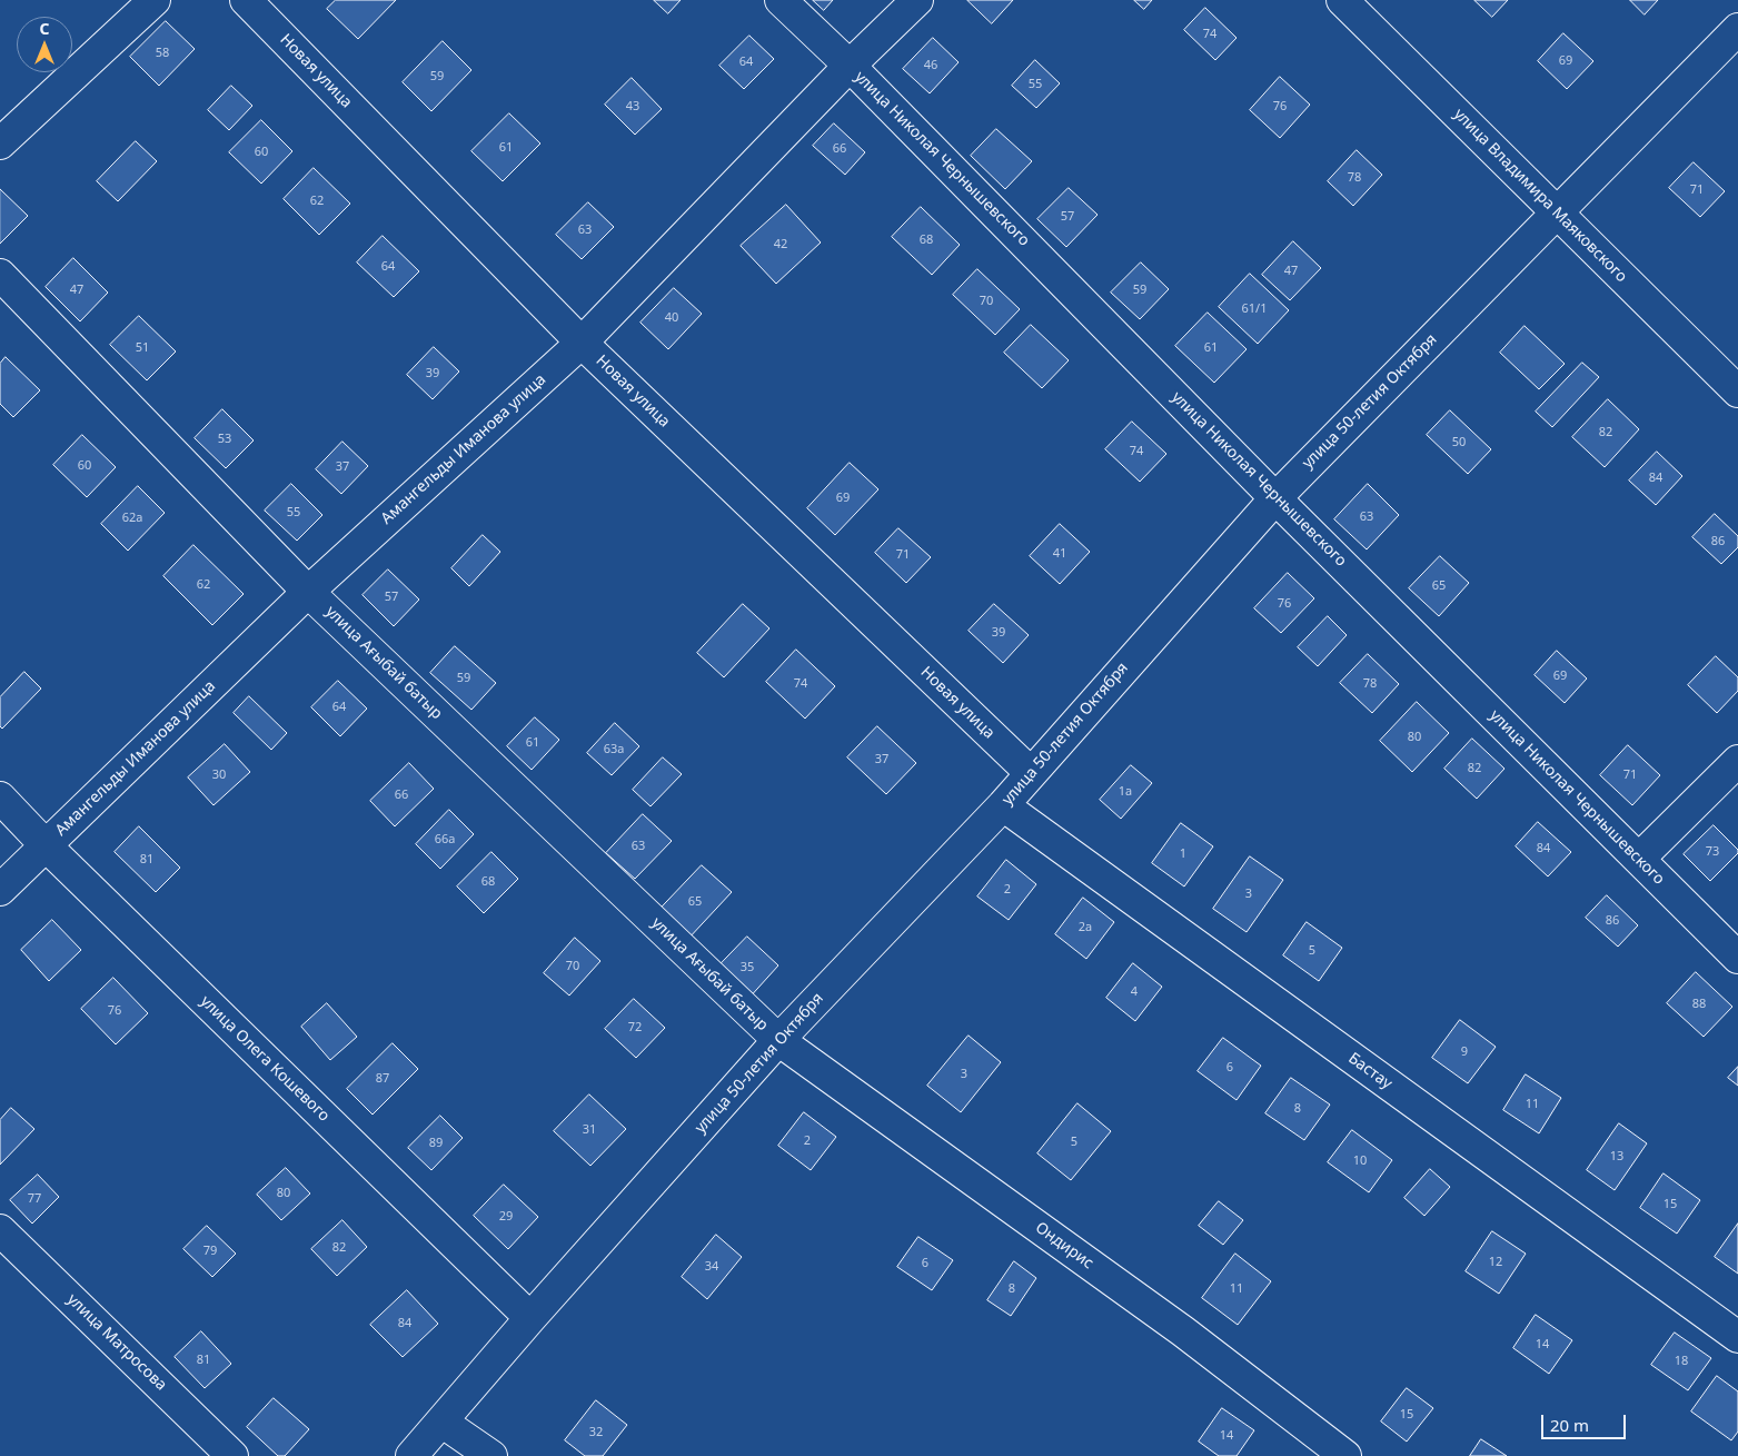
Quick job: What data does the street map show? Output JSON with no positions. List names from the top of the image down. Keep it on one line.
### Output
{"streets":{"street":["Новая улица","улица Николая Чернышевского","улица Владимира Маяковского","улица 50-летия Октября","Амангельды Иманова улица","улица Ағыбай батыр","улица Олега Кошевого","Бастау","Ондирис","улица Матросова"]},"crossings":[["Новая улица","улица 50-летия Октября"],["Новая улица","Амангельды Иманова улица"],["улица Николая Чернышевского","улица 50-летия Октября"],["улица Николая Чернышевского","Амангельды Иманова улица"],["улица Владимира Маяковского","улица 50-летия Октября"],["улица 50-летия Октября","улица Ағыбай батыр"],["улица 50-летия Октября","улица Олега Кошевого"],["улица 50-летия Октября","Бастау"],["улица 50-летия Октября","Ондирис"],["Амангельды Иманова улица","улица Ағыбай батыр"],["Амангельды Иманова улица","улица Олега Кошевого"],["улица Ағыбай батыр","Ондирис"]],"house_numbers":["74","58","69","64","46","59","55","43","76","61","66","60","78","71","62","57","63","68","42","64","47","47","59","70","61/1","40","51","61","39","82","53","50","74","60","37","84","69","55","63","62а","86","41","71","62","65","57","76","39","69","59","74","78","64","80","61","63а","37","82","30","71","1а","66","66а","63","84","73","1","81","68","2","3","65","86","2а","5","70","35","4","88","76","72","9","6","3","87","11","8","31","2","5","89","13","10","80","77","15","29","82","79","12","6","34","8","11","84","14","81","18","15","32","14"],"scale_bar":"20 m","north":"top"}
